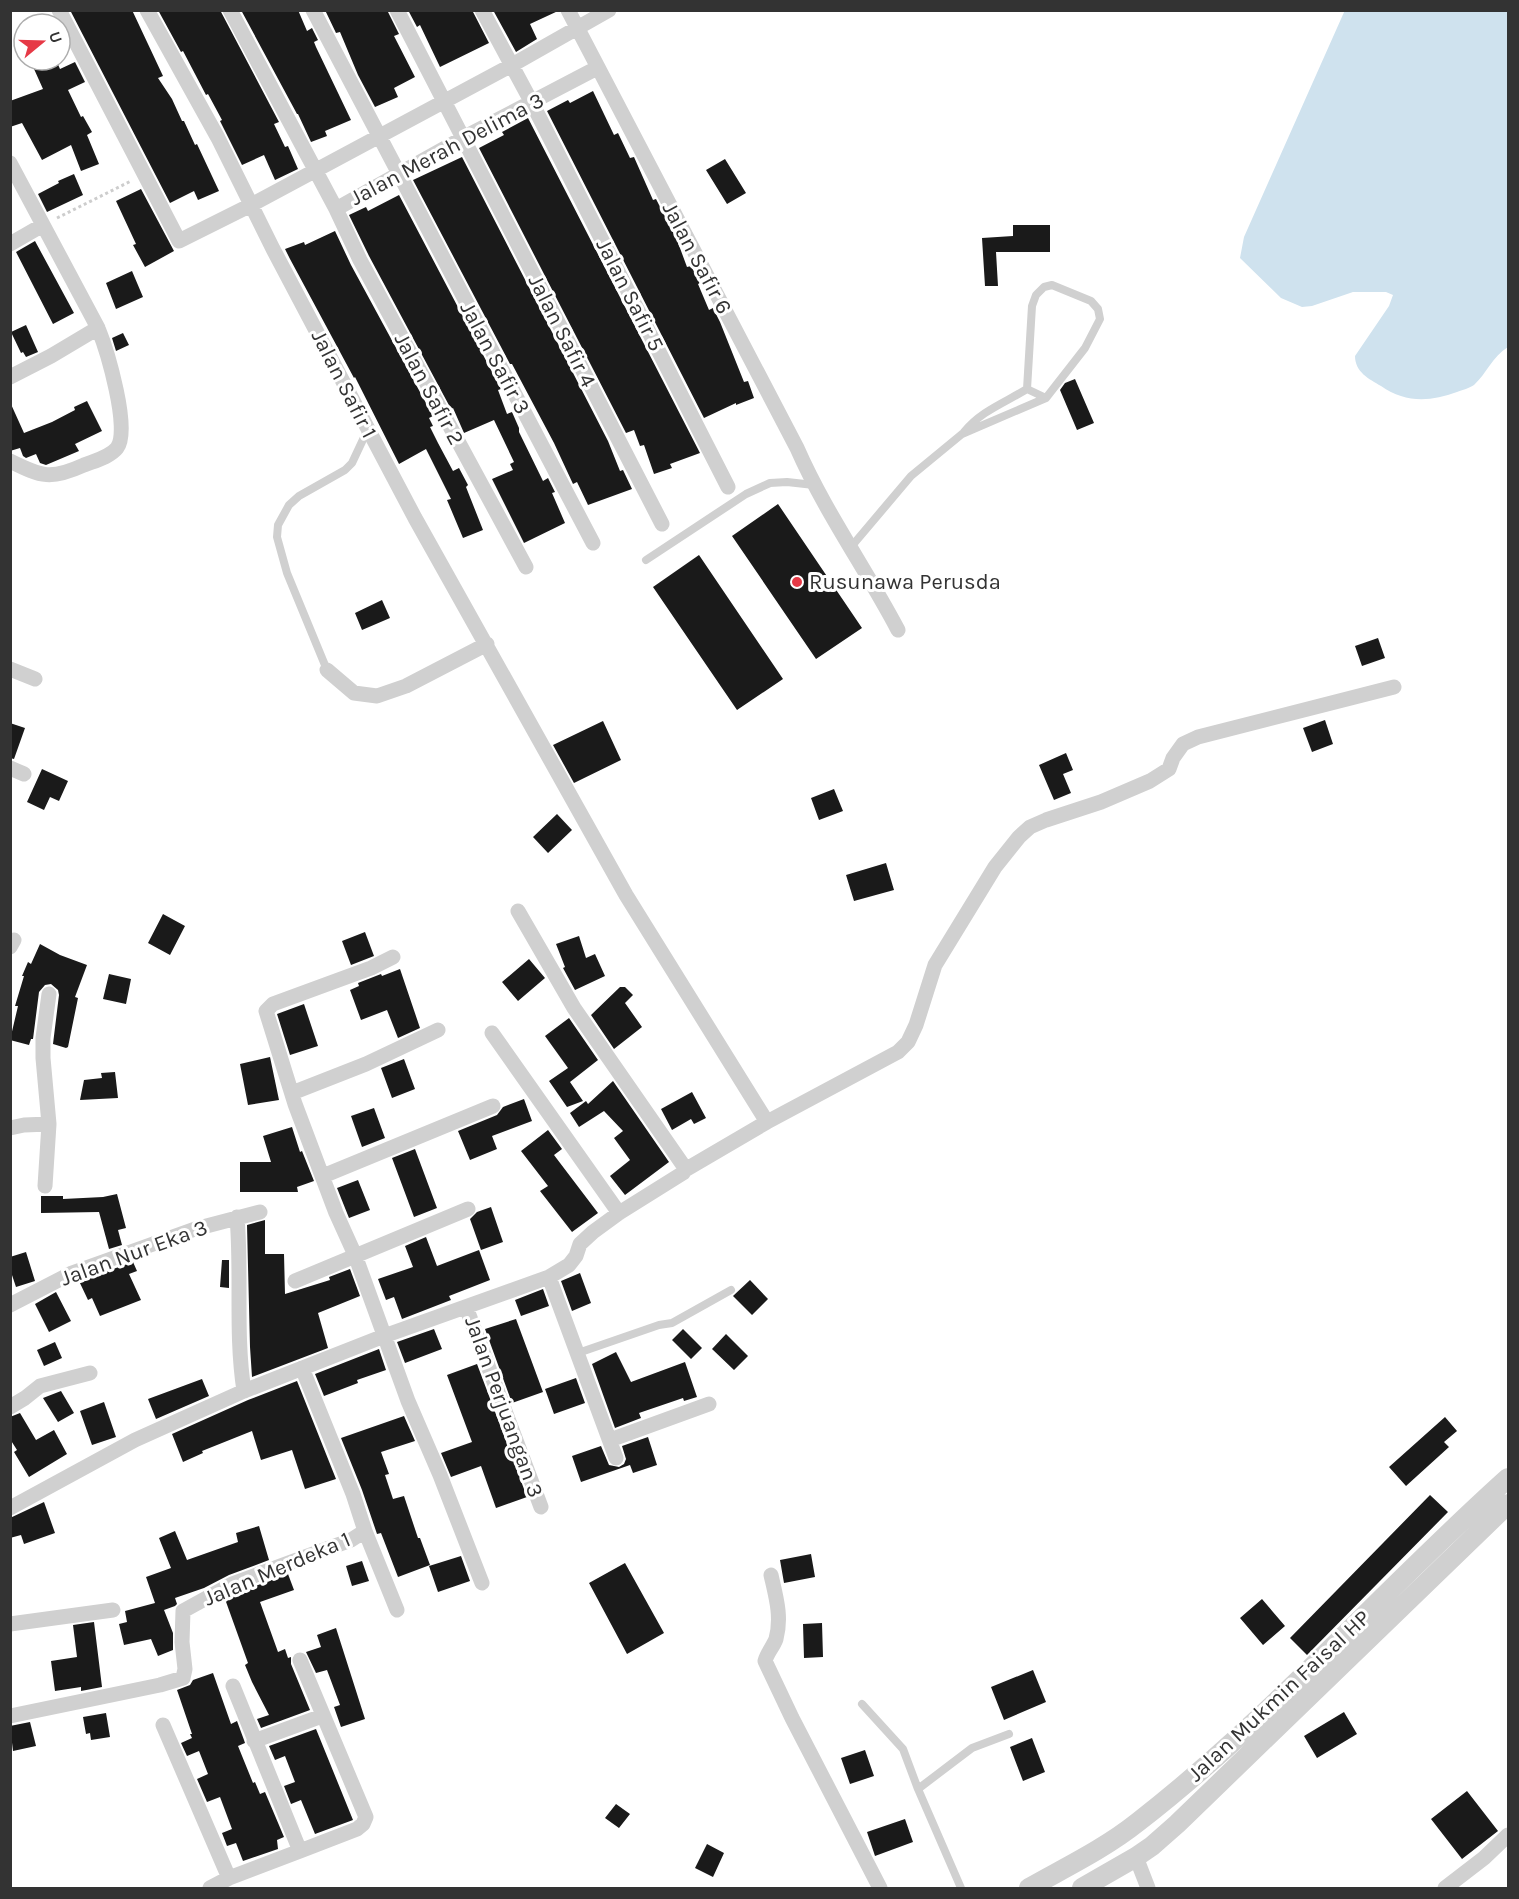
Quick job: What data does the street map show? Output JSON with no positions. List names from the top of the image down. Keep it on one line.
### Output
{"streets":{"street":["Jalan Merah Delima 3","Jalan Safir 6","Jalan Safir 5","Jalan Safir 4","Jalan Safir 3","Jalan Safir 1","Jalan Safir 2","Jalan Nur Eka 3","Jalan Perjuangan 3","Jalan Merdeka 1","Jalan Mukmin Faisal HP"]},"crossings":[["Jalan Merah Delima 3","Jalan Safir 6"],["Jalan Merah Delima 3","Jalan Safir 5"],["Jalan Merah Delima 3","Jalan Safir 4"],["Jalan Merah Delima 3","Jalan Safir 3"],["Jalan Merah Delima 3","Jalan Safir 2"]],"places":["Rusunawa Perusda"],"north":"right"}
